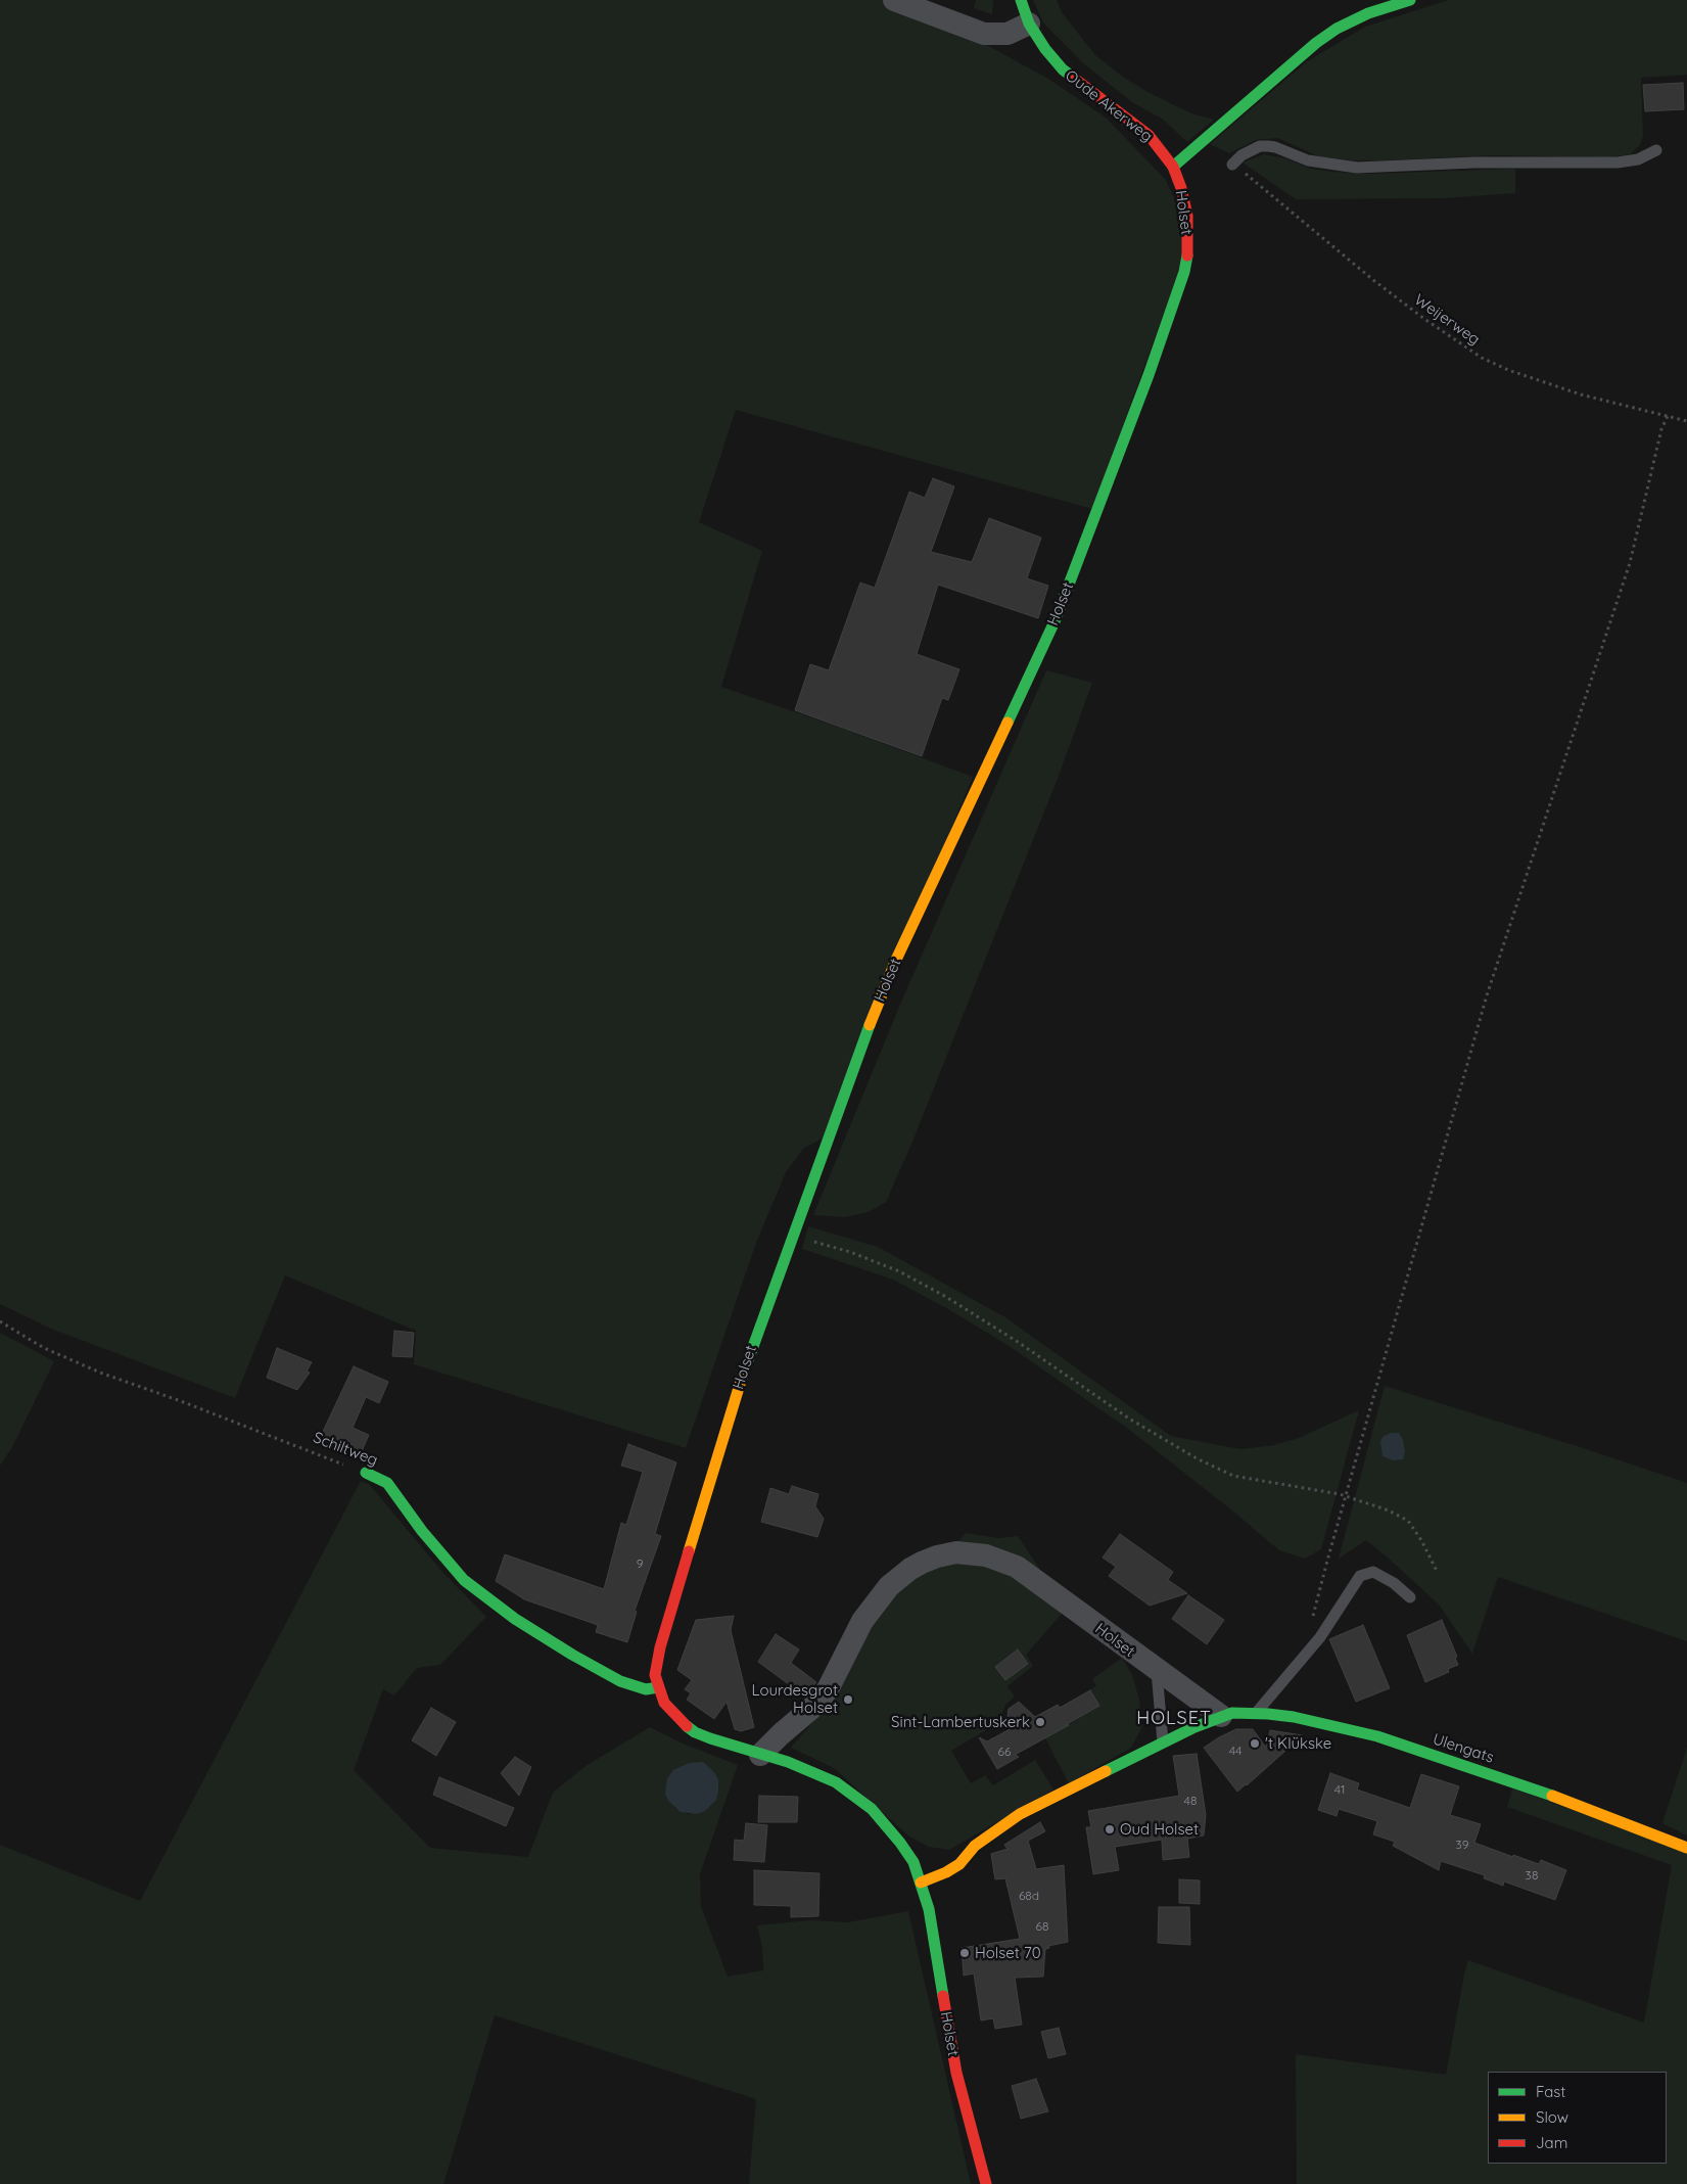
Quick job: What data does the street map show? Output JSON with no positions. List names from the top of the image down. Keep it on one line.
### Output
{"streets":{"street":["Oude Akerweg","Holset","Schiltweg","Ulengats"],"path":["Weijerweg"]},"crossings":[["Oude Akerweg","Holset"],["Holset","Schiltweg"],["Holset","Ulengats"]],"districts":["HOLSET"],"places":["Lourdesgrot Holset","Sint-Lambertuskerk","'t Klükske","Oud Holset","Holset 70"],"house_numbers":["9","44","66","41","48","39","38","68d","68"],"legend":["Fast","Slow","Jam"]}
